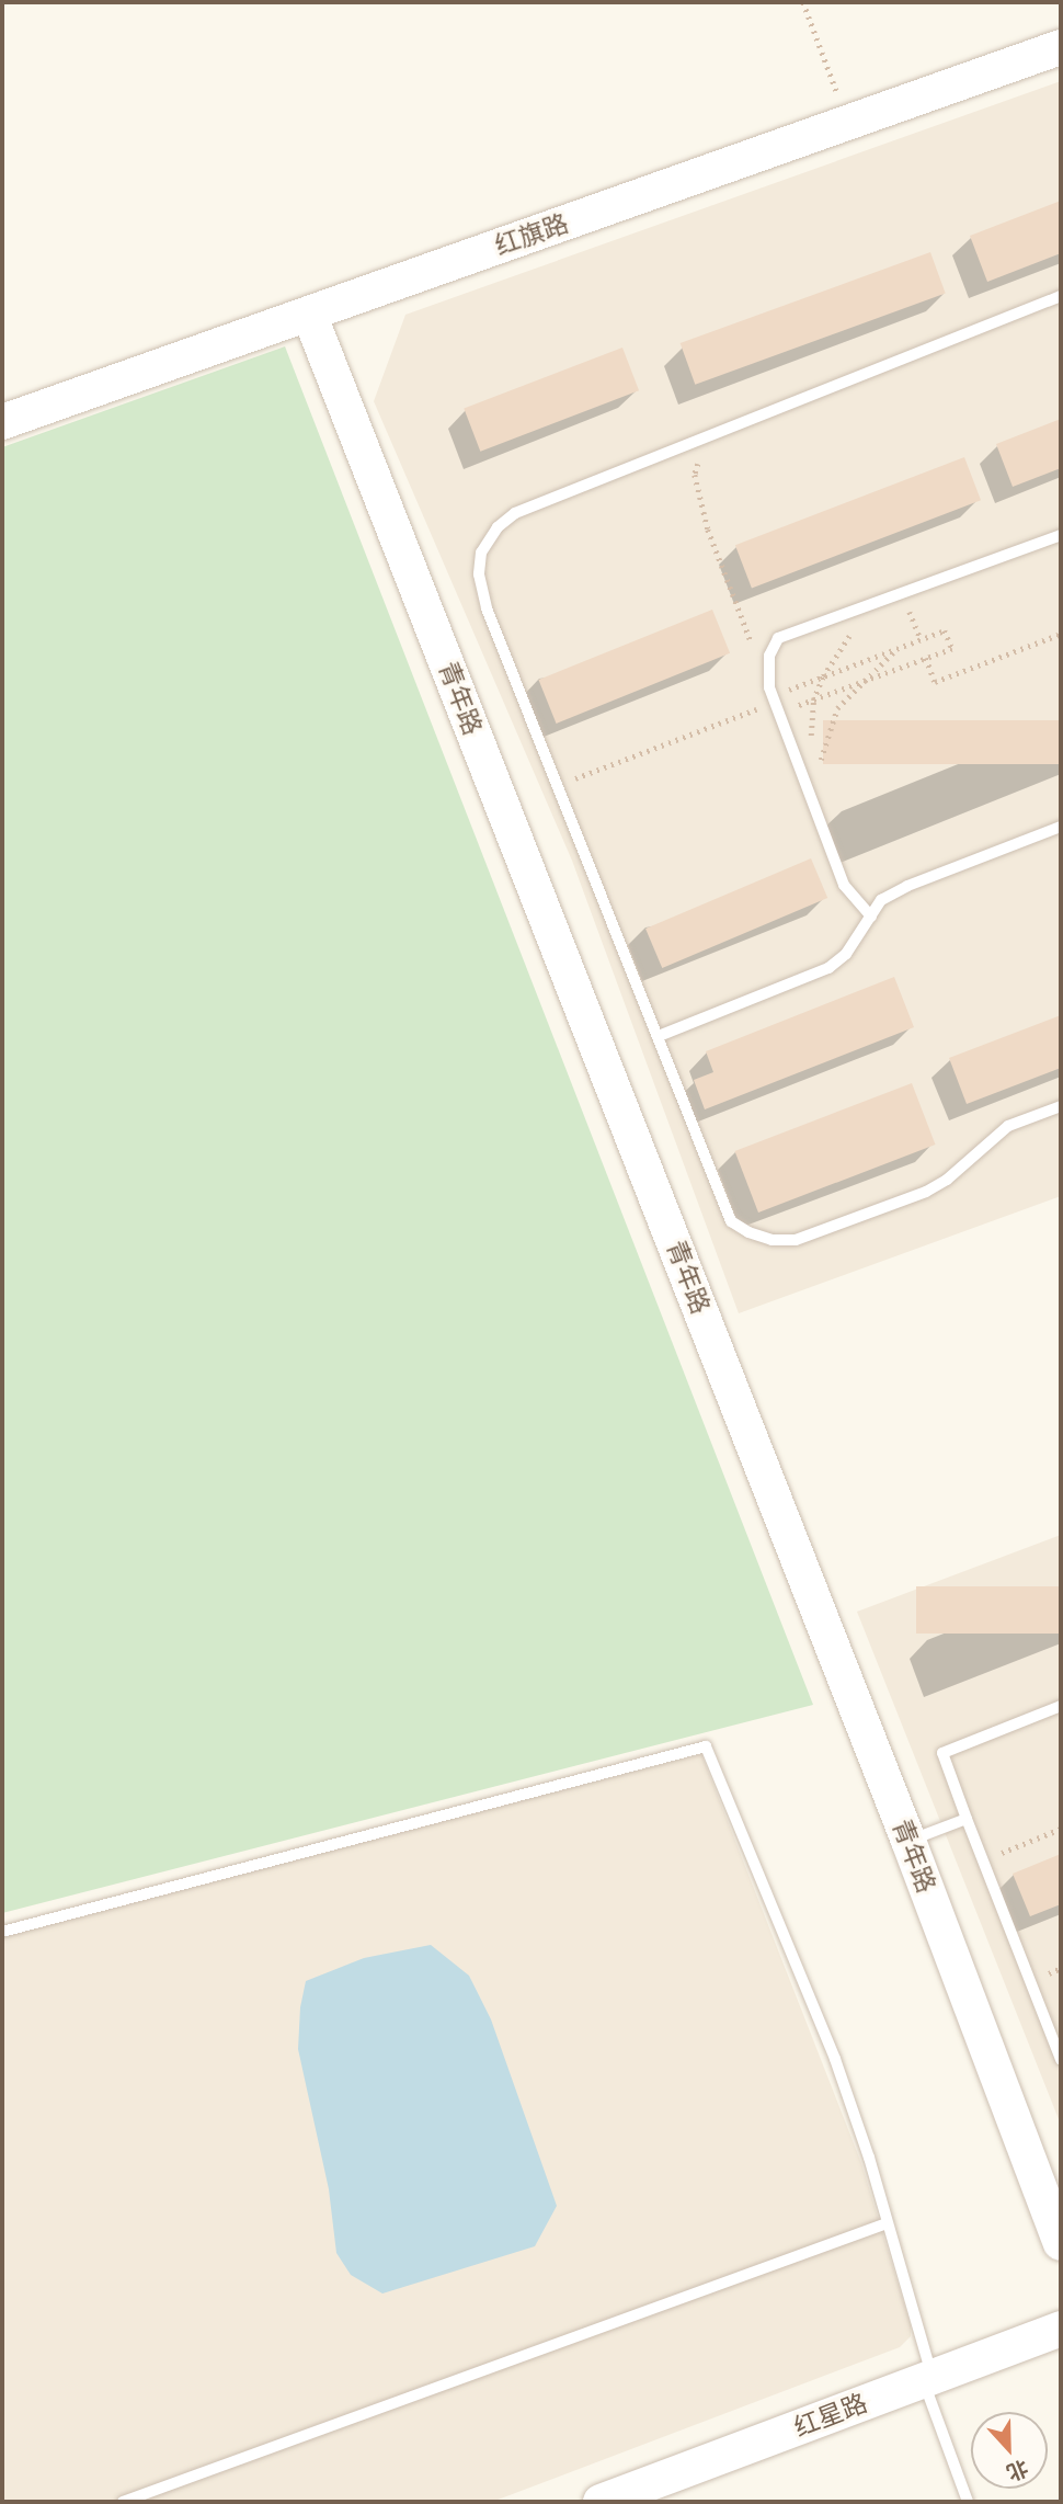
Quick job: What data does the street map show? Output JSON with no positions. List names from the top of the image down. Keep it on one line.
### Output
{"streets":{"street":["红旗路","青年路","红星路"]},"crossings":[["红旗路","青年路"]],"north":"bottom"}
